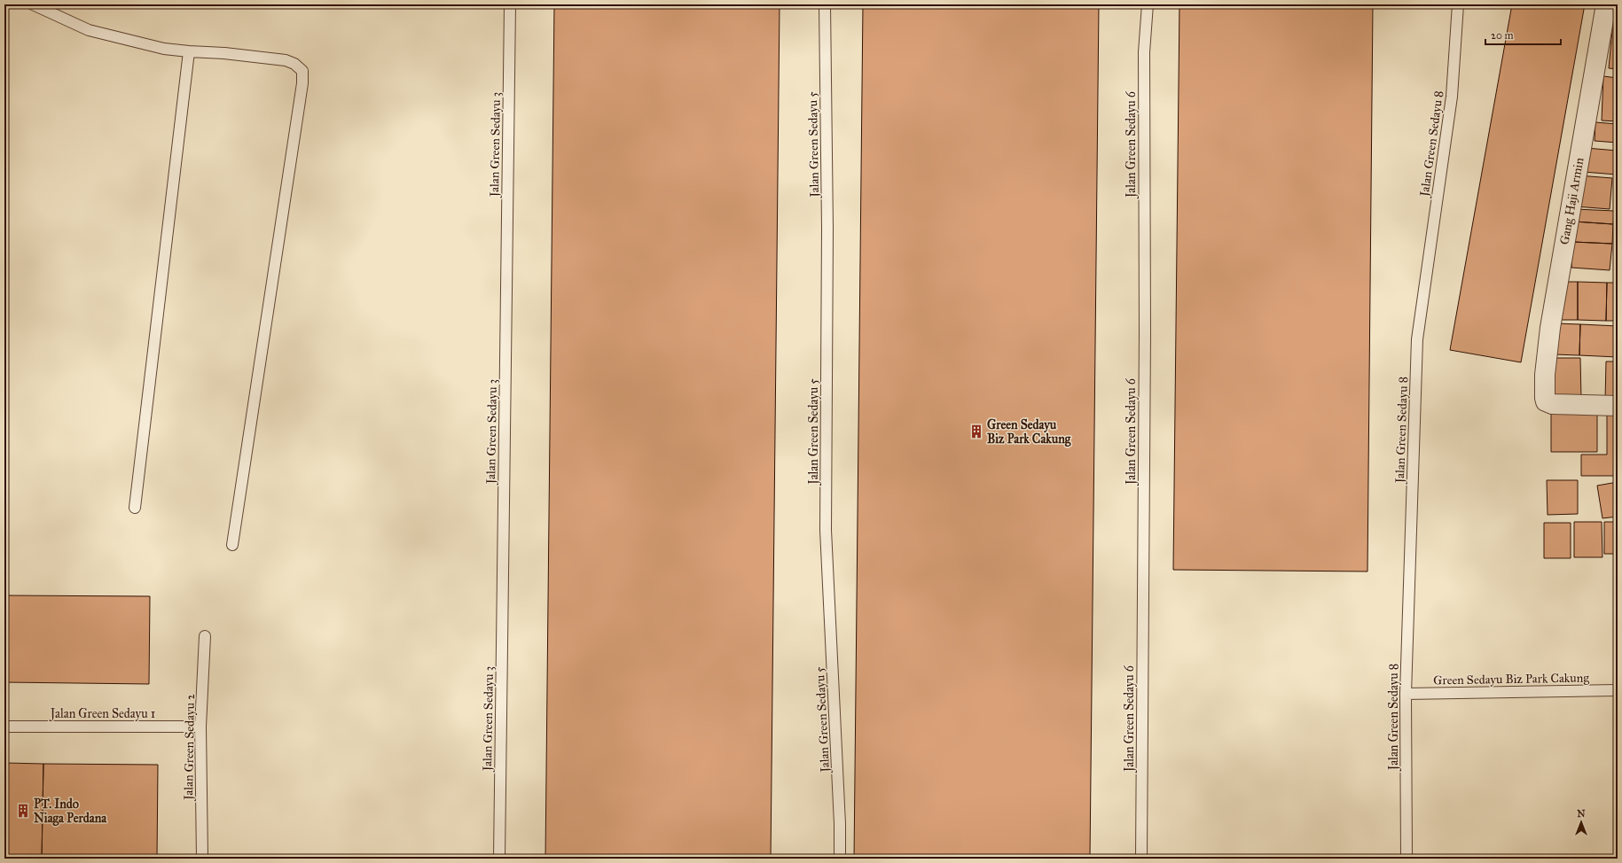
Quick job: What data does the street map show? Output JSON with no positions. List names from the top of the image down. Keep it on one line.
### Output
{"streets":{"street":["Gang Haji Armin"],"lane":["Jalan Green Sedayu 8","Jalan Green Sedayu 3","Jalan Green Sedayu 5","Jalan Green Sedayu 6","Green Sedayu Biz Park Cakung","Jalan Green Sedayu 1","Jalan Green Sedayu 2"]},"crossings":[["Jalan Green Sedayu 8","Green Sedayu Biz Park Cakung"],["Jalan Green Sedayu 1","Jalan Green Sedayu 2"]],"places":{"building":["Green Sedayu Biz Park Cakung","PT. Indo Niaga Perdana"]},"scale_bar":"20 m","north":"top"}
